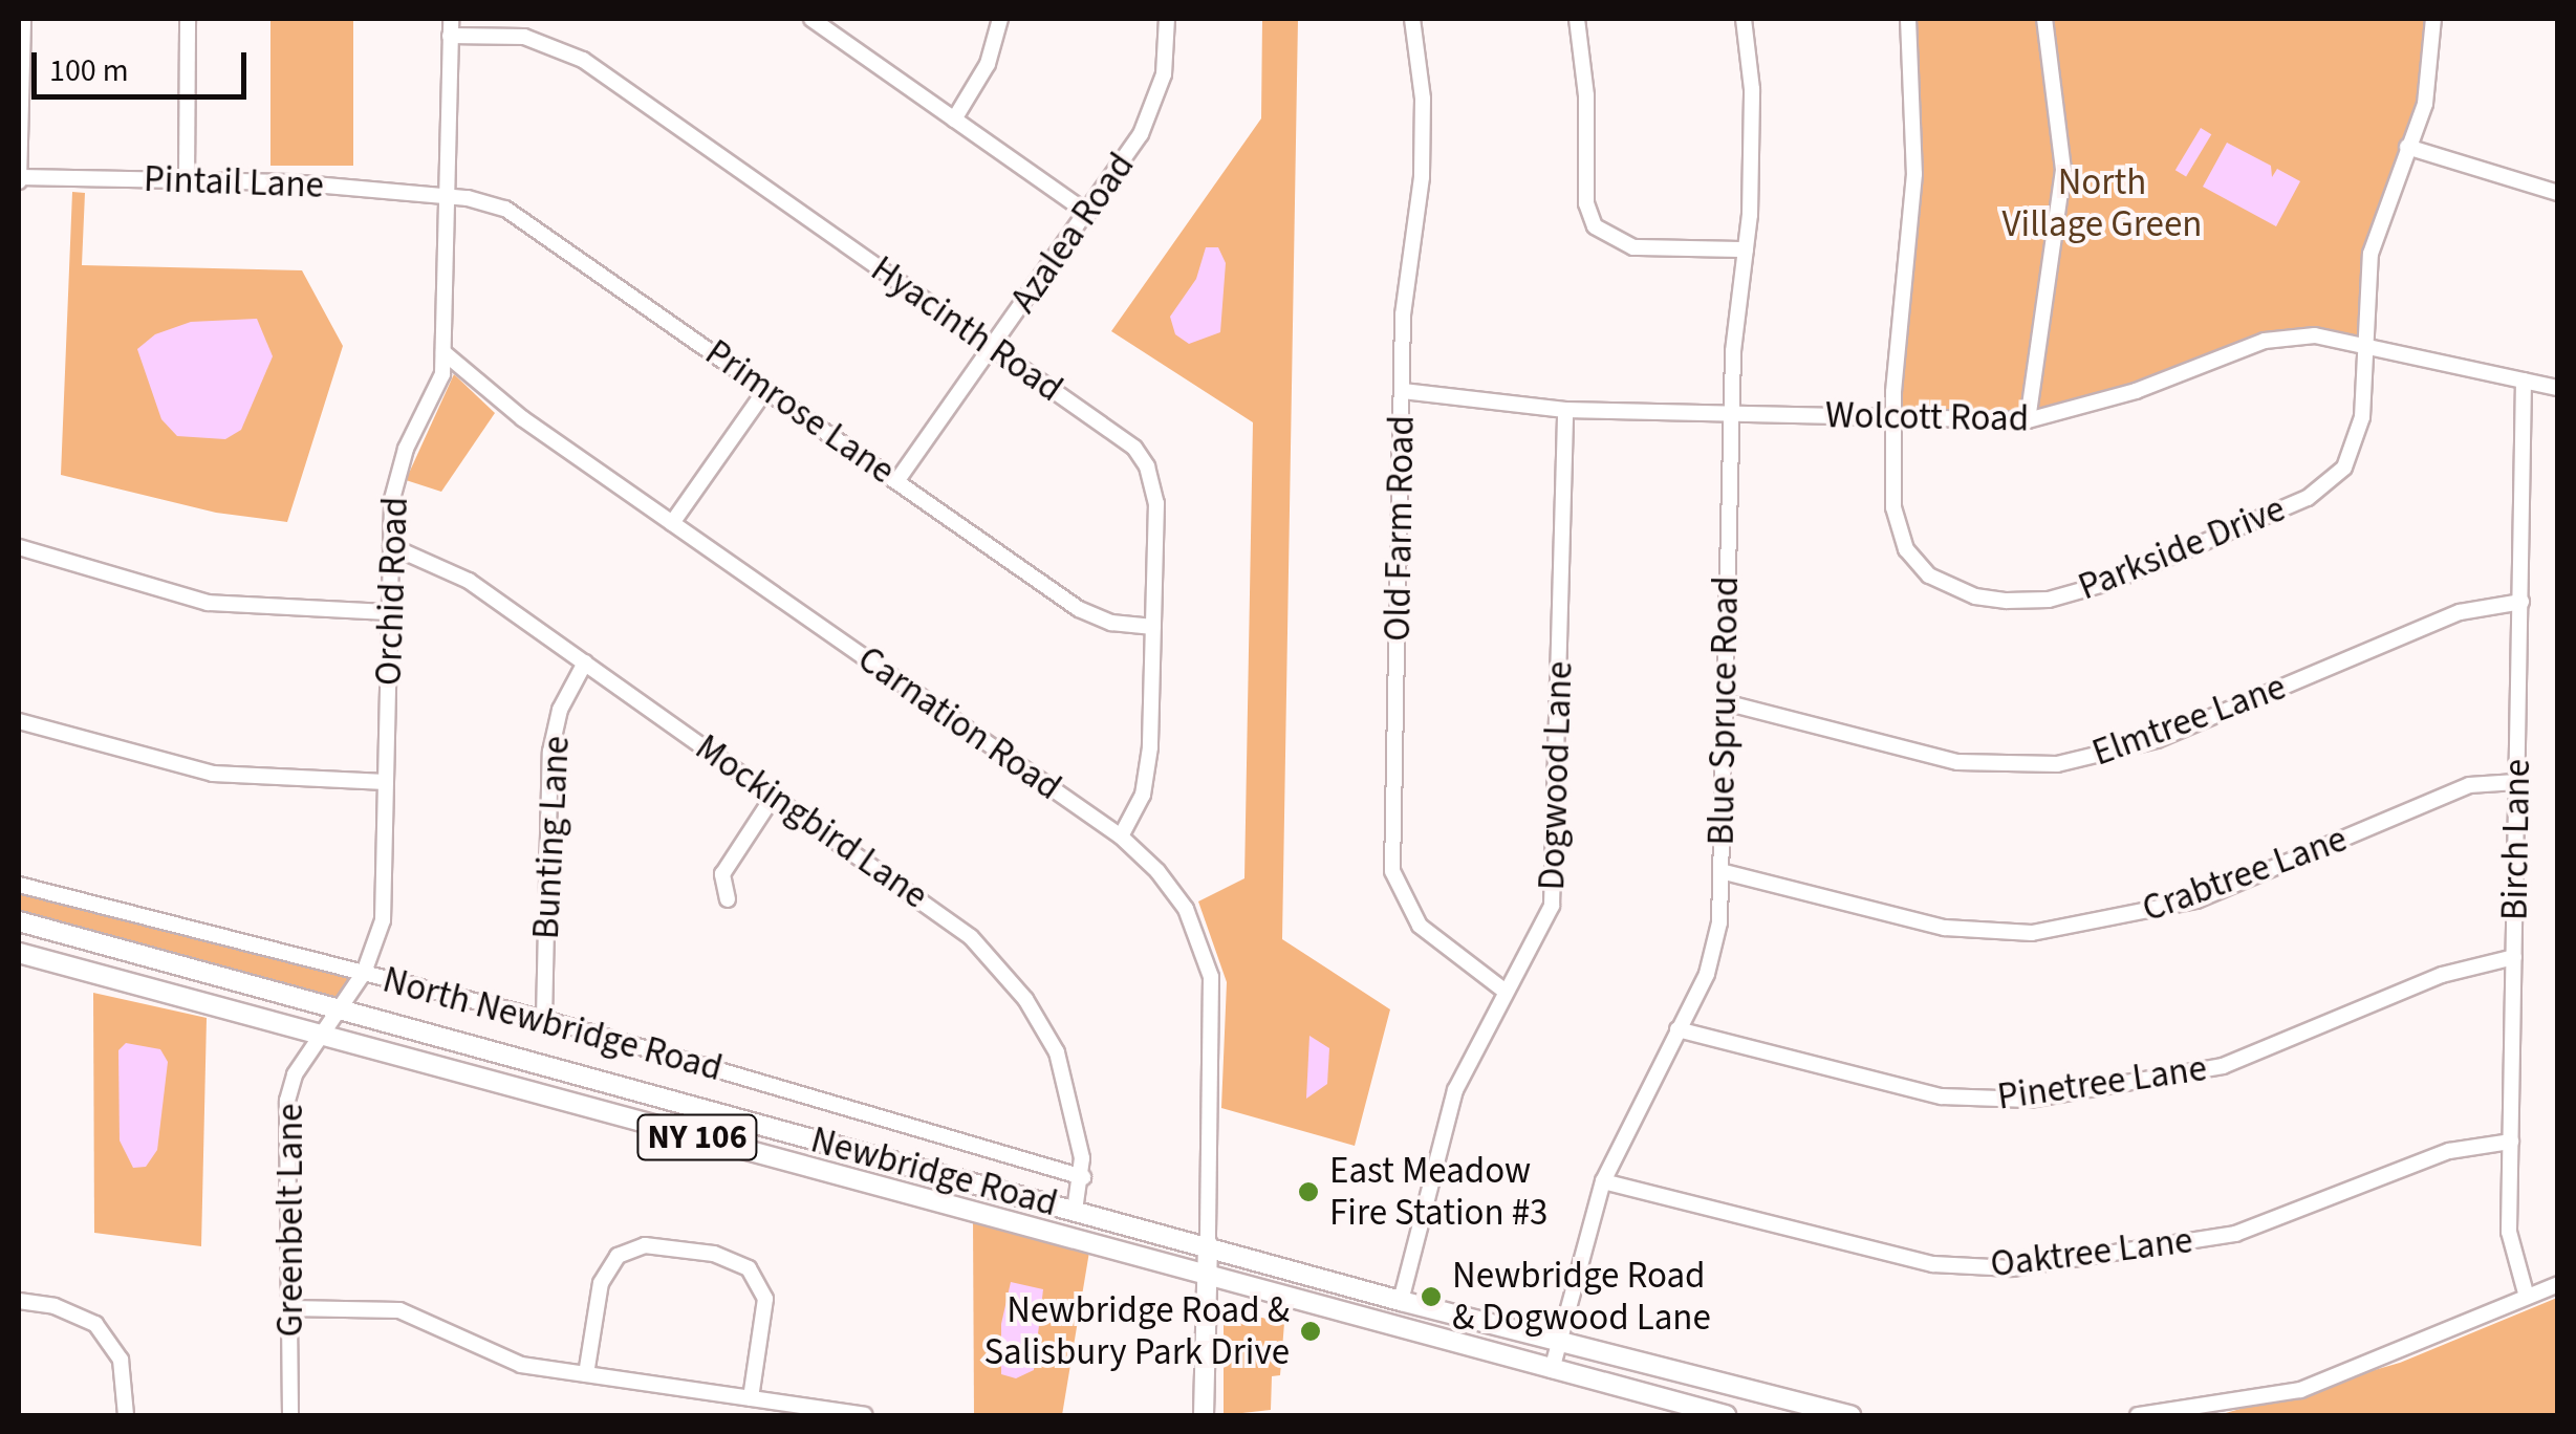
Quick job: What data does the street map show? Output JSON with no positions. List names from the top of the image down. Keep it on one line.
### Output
{"streets":{"main road":["NY 106","Newbridge Road"],"street":["Pintail Lane","Azalea Road","Hyacinth Road","Primrose Lane","Wolcott Road","Old Farm Road","Parkside Drive","Orchid Road","Blue Spruce Road","Elmtree Lane","Carnation Road","Dogwood Lane","Mockingbird Lane","Bunting Lane","Birch Lane","Crabtree Lane","North Newbridge Road","Pinetree Lane","Greenbelt Lane","Oaktree Lane"]},"crossings":[["Pintail Lane","Primrose Lane"],["Pintail Lane","Orchid Road"],["Azalea Road","Hyacinth Road"],["Azalea Road","Primrose Lane"],["Hyacinth Road","Primrose Lane"],["Hyacinth Road","Orchid Road"],["Hyacinth Road","Carnation Road"],["Primrose Lane","Orchid Road"],["Wolcott Road","Old Farm Road"],["Wolcott Road","Parkside Drive"],["Wolcott Road","Blue Spruce Road"],["Wolcott Road","Dogwood Lane"],["Wolcott Road","Birch Lane"],["Old Farm Road","Dogwood Lane"],["Orchid Road","Carnation Road"],["Orchid Road","Mockingbird Lane"],["Orchid Road","North Newbridge Road"],["Orchid Road","Newbridge Road"],["Orchid Road","Greenbelt Lane"],["Blue Spruce Road","Elmtree Lane"],["Blue Spruce Road","Crabtree Lane"],["Blue Spruce Road","Pinetree Lane"],["Blue Spruce Road","Newbridge Road"],["Blue Spruce Road","Oaktree Lane"],["Elmtree Lane","Birch Lane"],["Carnation Road","Newbridge Road"],["Dogwood Lane","Newbridge Road"],["Mockingbird Lane","Bunting Lane"],["Mockingbird Lane","North Newbridge Road"],["Mockingbird Lane","Newbridge Road"],["Bunting Lane","North Newbridge Road"],["Birch Lane","Crabtree Lane"],["Birch Lane","Pinetree Lane"],["Birch Lane","Oaktree Lane"],["Newbridge Road","Greenbelt Lane"]],"parks":["North Village Green"],"places":["East Meadow Fire Station #3","Newbridge Road & Dogwood Lane","Newbridge Road & Salisbury Park Drive"],"scale_bar":"100 m"}
